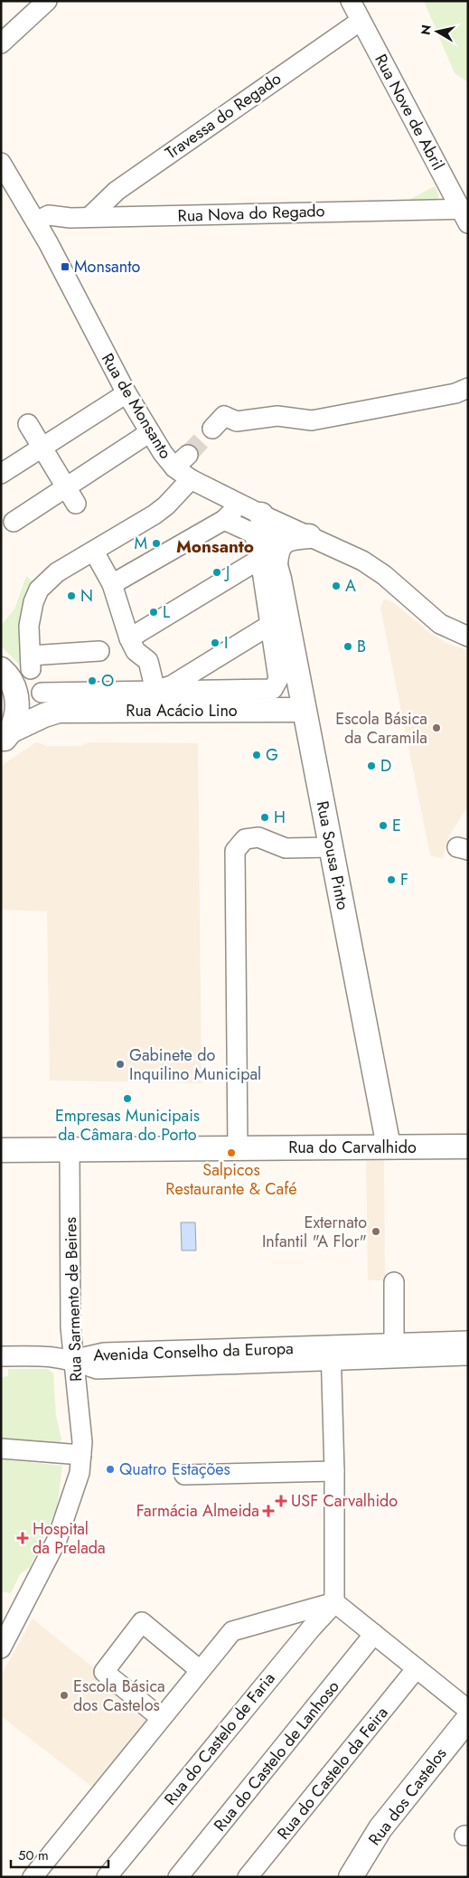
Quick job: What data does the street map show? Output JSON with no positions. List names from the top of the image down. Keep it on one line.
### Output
{"streets":{"main road":["Rua Acácio Lino","Rua Sousa Pinto","Rua do Carvalhido","Rua dos Castelos"],"street":["Rua Nove de Abril","Travessa do Regado","Rua Nova do Regado","Rua de Monsanto","Rua Sarmento de Beires","Avenida Conselho da Europa","Rua do Castelo de Faria","Rua do Castelo de Lanhoso","Rua do Castelo da Feira"]},"crossings":[["Rua Nove de Abril","Travessa do Regado"],["Rua Nove de Abril","Rua Nova do Regado"],["Travessa do Regado","Rua Nova do Regado"],["Rua Nova do Regado","Rua de Monsanto"],["Rua de Monsanto","Rua Sousa Pinto"],["Rua Acácio Lino","Rua Sousa Pinto"],["Rua Sousa Pinto","Rua do Carvalhido"],["Rua do Carvalhido","Rua Sarmento de Beires"],["Rua Sarmento de Beires","Avenida Conselho da Europa"]],"districts":["Monsanto"],"places":{"transit":["Monsanto"],"other":["M","J","A","N","L","I","B","O","Escola Básica da Caramila","G","D","H","E","F","Gabinete do Inquilino Municipal","Empresas Municipais da Câmara do Porto","Salpicos Restaurante & Café","Externato Infantil \"A Flor\"","Quatro Estações","Escola Básica dos Castelos"],"health":["USF Carvalhido","Farmácia Almeida","Hospital da Prelada"]},"scale_bar":"50 m","north":"left"}
